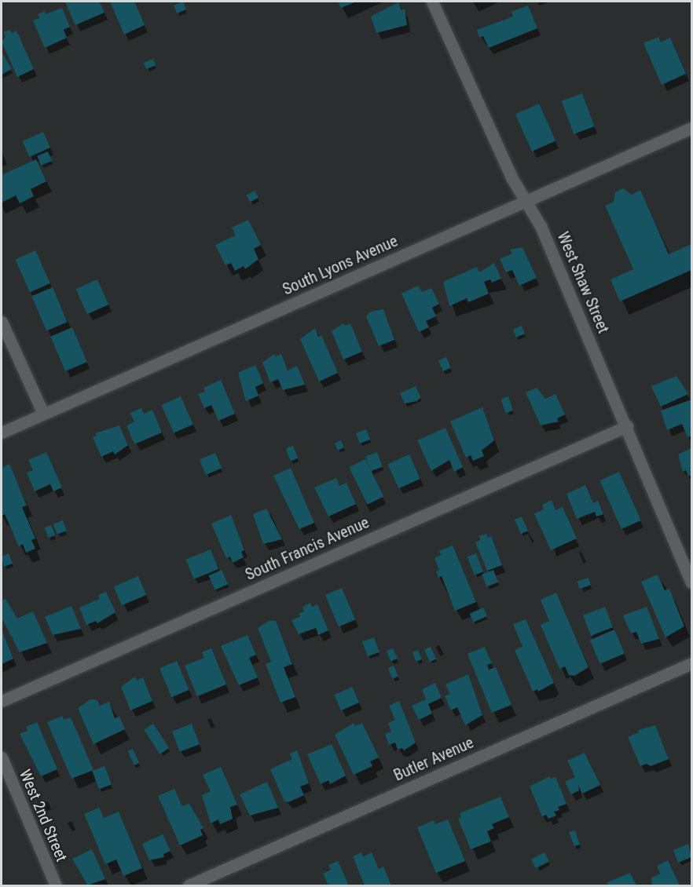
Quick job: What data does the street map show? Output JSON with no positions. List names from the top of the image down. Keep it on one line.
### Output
{"streets":{"street":["South Lyons Avenue","West Shaw Street","South Francis Avenue","Butler Avenue","West 2nd Street"]},"crossings":[["South Lyons Avenue","West Shaw Street"],["West Shaw Street","South Francis Avenue"]]}
